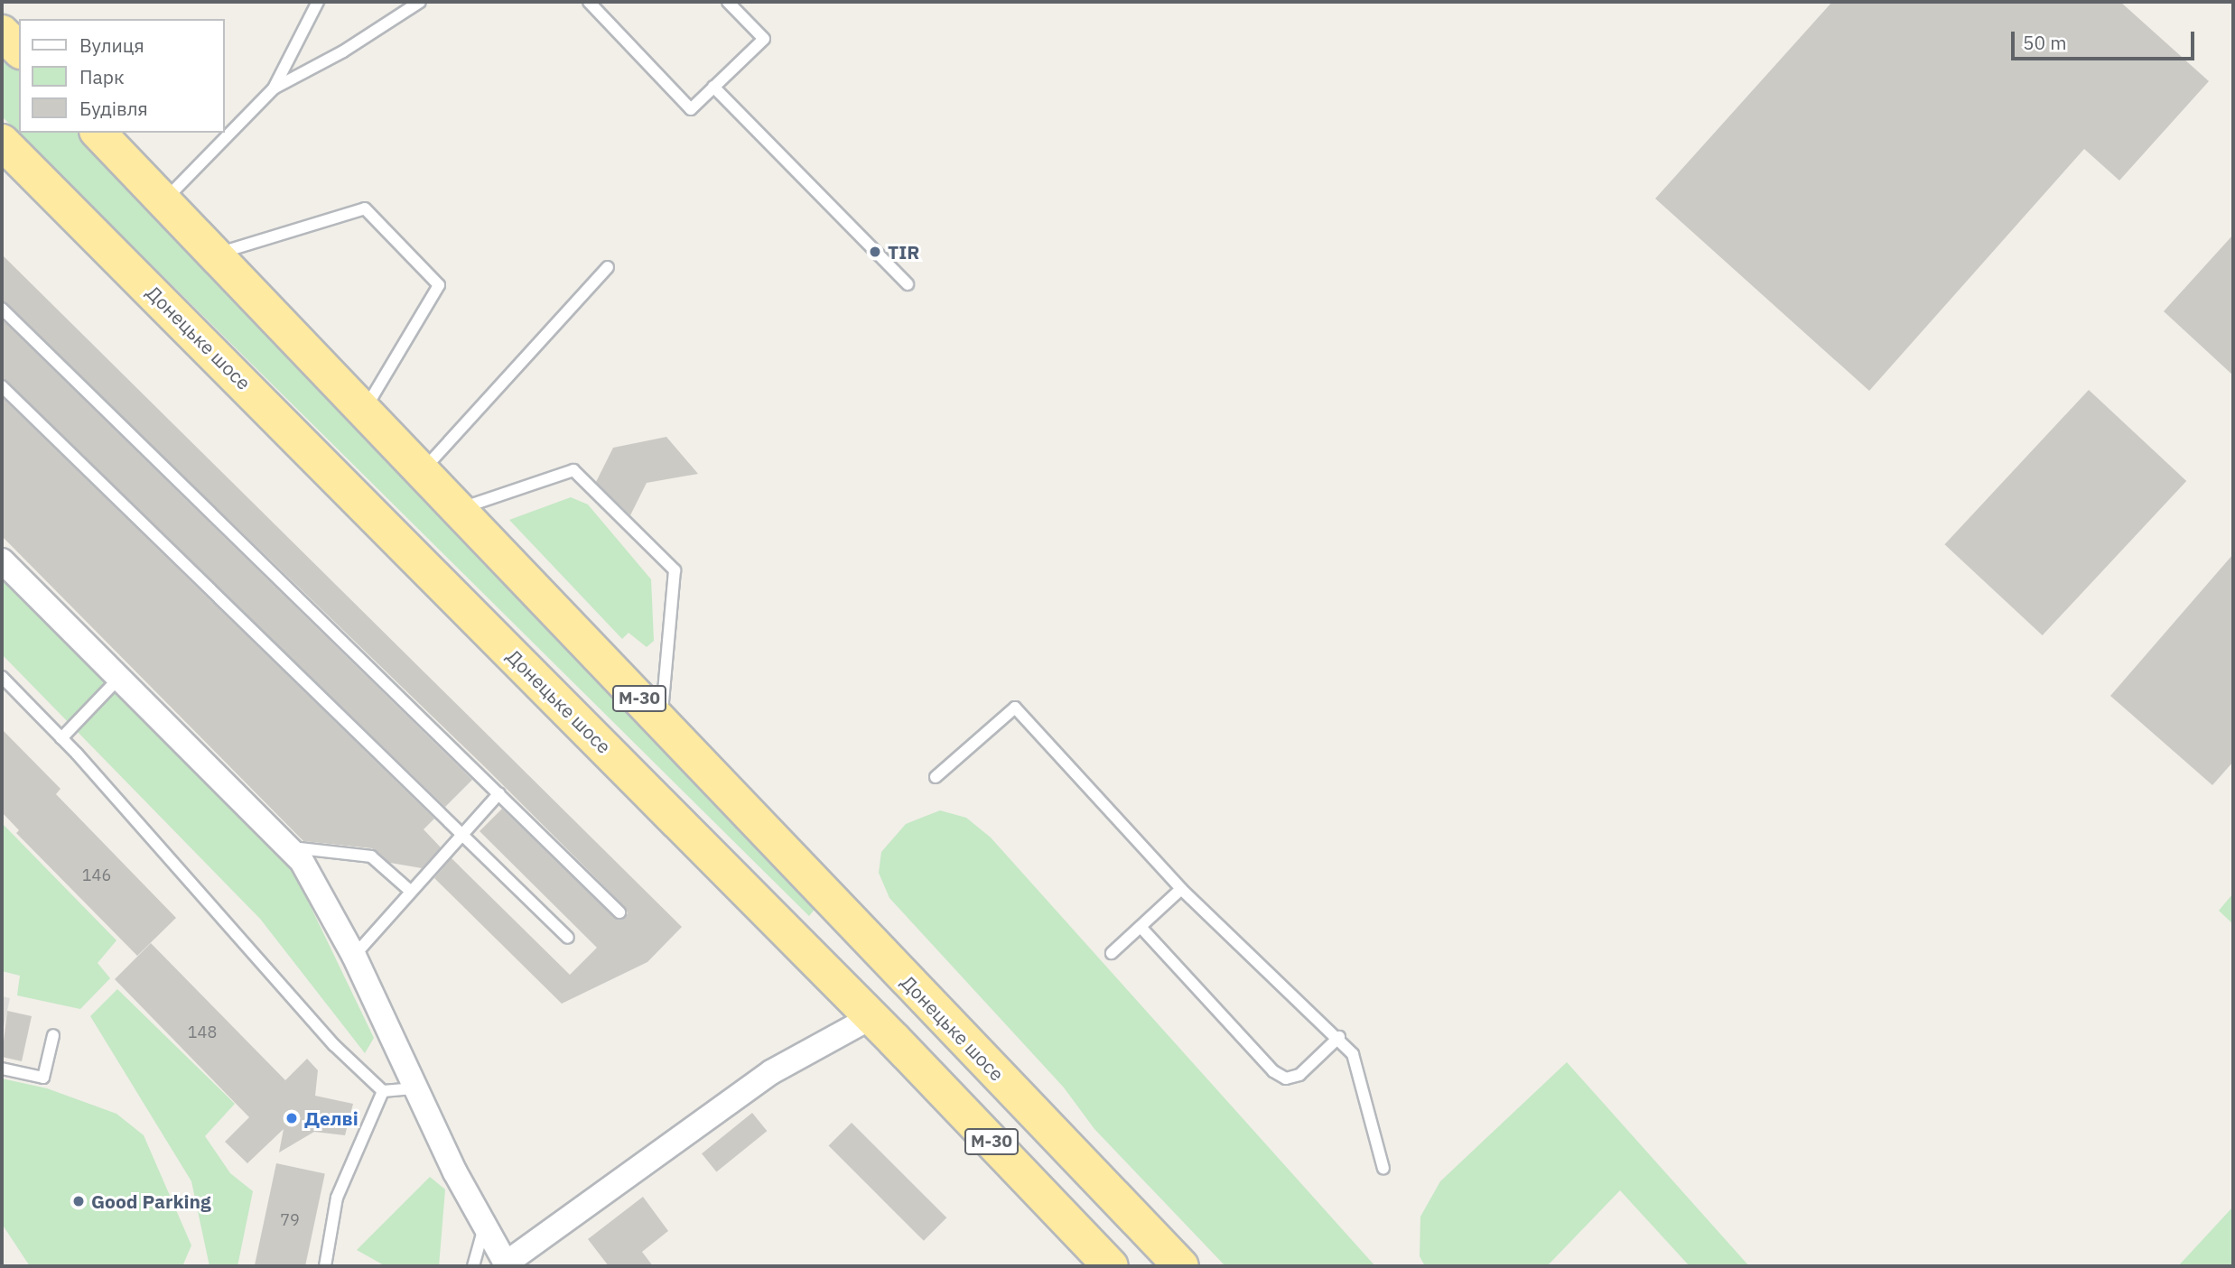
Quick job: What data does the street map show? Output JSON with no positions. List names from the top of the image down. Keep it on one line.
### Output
{"streets":{"highway":["Донецьке шосе","М-30"]},"places":["TIR","Делві","Good Parking"],"house_numbers":["146","148","79"],"legend":["Вулиця","Парк","Будівля"],"scale_bar":"50 m"}
